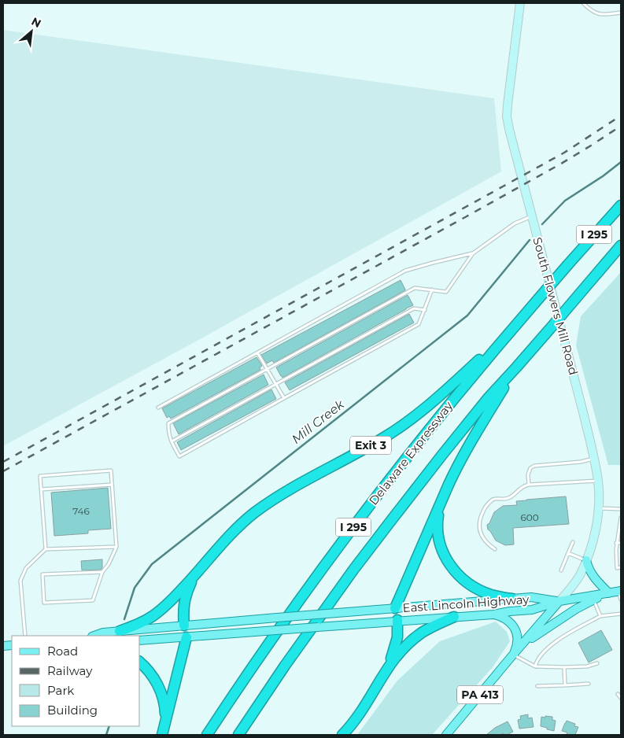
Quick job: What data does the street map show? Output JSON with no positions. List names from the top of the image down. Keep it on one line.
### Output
{"streets":{"highway":["I 295","Exit 3","Delaware Expressway"],"main road":["South Flowers Mill Road","East Lincoln Highway","PA 413"]},"crossings":[["South Flowers Mill Road","East Lincoln Highway"],["South Flowers Mill Road","PA 413"],["Exit 3","Delaware Expressway"],["East Lincoln Highway","PA 413"]],"water":["Mill Creek"],"house_numbers":["746","600"],"legend":["Road","Railway","Park","Building"],"north":"top right"}
